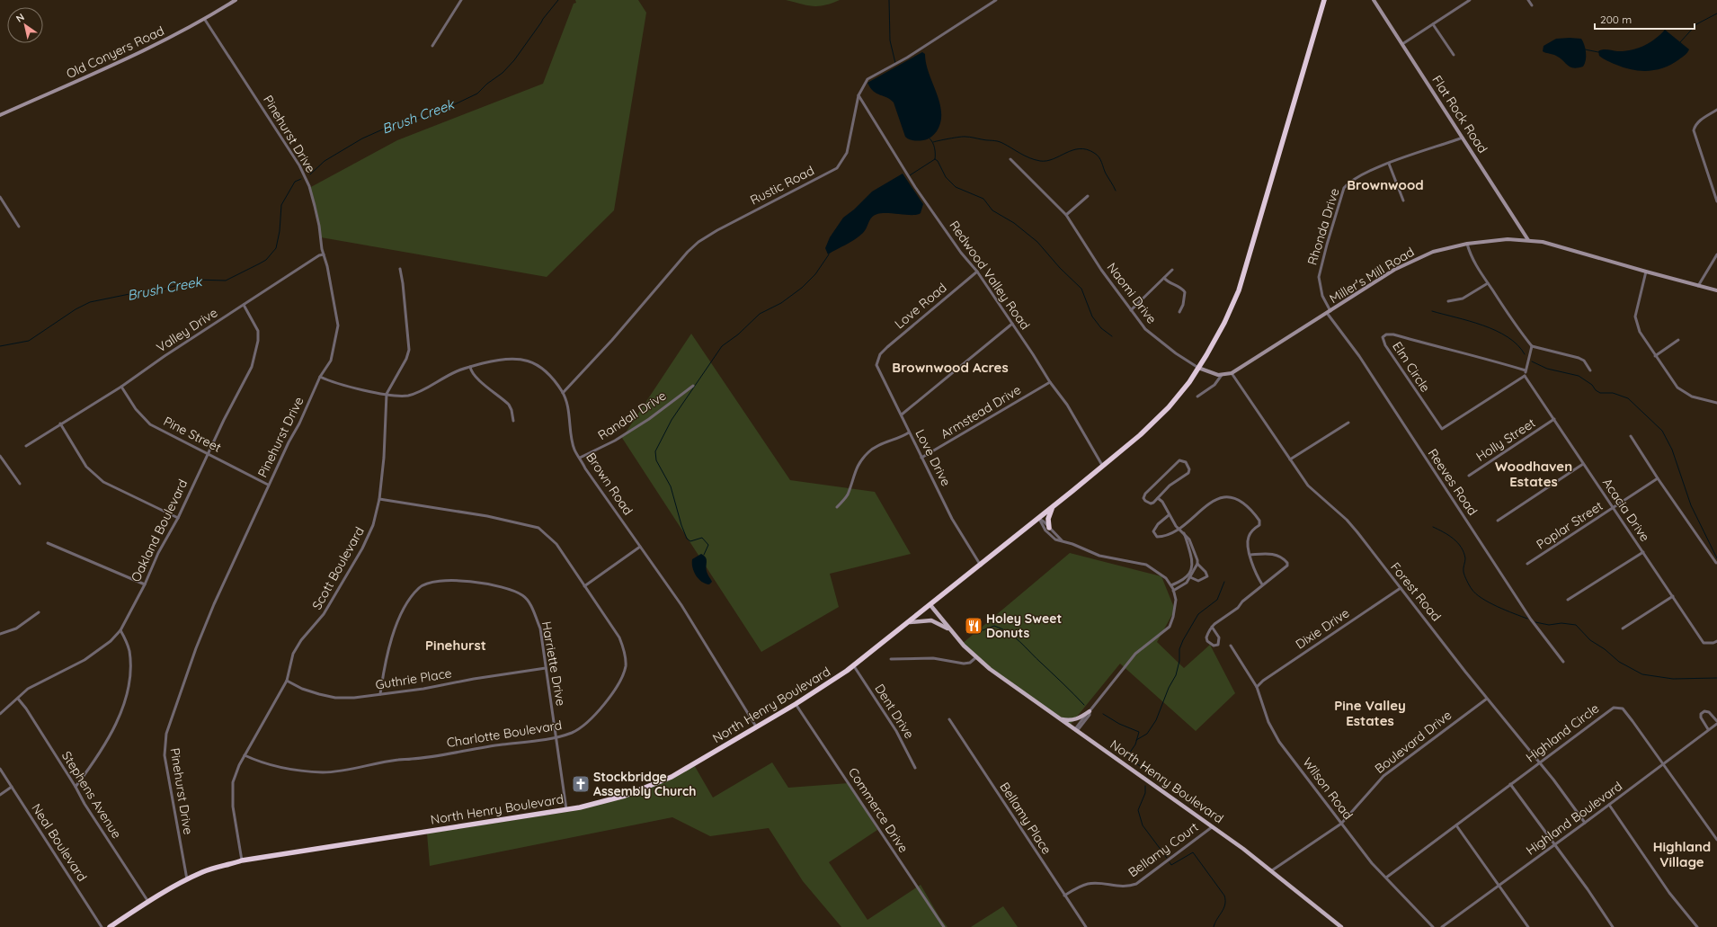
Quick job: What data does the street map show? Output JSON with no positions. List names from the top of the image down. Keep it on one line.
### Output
{"streets":{"highway":["North Henry Boulevard"],"street":["Old Conyers Road","Flat Rock Road","Pinehurst Drive","Rustic Road","Rhonda Drive","Redwood Valley Road","Miller's Mill Road","Naomi Drive","Love Road","Valley Drive","Elm Circle","Armstead Drive","Randall Drive","Pine Street","Holly Street","Love Drive","Reeves Road","Brown Road","Acacia Drive","Poplar Street","Oakland Boulevard","Scott Boulevard","Forest Road","Dixie Drive","Harriette Drive","Guthrie Place","Dent Drive","Highland Circle","Charlotte Boulevard","Boulevard Drive","Wilson Road","Stephens Avenue","Commerce Drive","Bellamy Place","Highland Boulevard","Neal Boulevard","Bellamy Court"]},"crossings":[["Old Conyers Road","Pinehurst Drive"],["Flat Rock Road","Rhonda Drive"],["Flat Rock Road","Miller's Mill Road"],["Pinehurst Drive","Valley Drive"],["Pinehurst Drive","Pine Street"],["Pinehurst Drive","Brown Road"],["Pinehurst Drive","North Henry Boulevard"],["Rustic Road","Redwood Valley Road"],["Rustic Road","Brown Road"],["Rhonda Drive","Miller's Mill Road"],["Rhonda Drive","Reeves Road"],["Redwood Valley Road","Love Road"],["Redwood Valley Road","Armstead Drive"],["Miller's Mill Road","Naomi Drive"],["Miller's Mill Road","Reeves Road"],["Miller's Mill Road","Forest Road"],["Love Road","Love Drive"],["Valley Drive","Pine Street"],["Valley Drive","Oakland Boulevard"],["Elm Circle","Acacia Drive"],["Armstead Drive","Love Drive"],["Randall Drive","Brown Road"],["Pine Street","Oakland Boulevard"],["Holly Street","Acacia Drive"],["Brown Road","Scott Boulevard"],["Brown Road","North Henry Boulevard"],["Acacia Drive","Poplar Street"],["Oakland Boulevard","Stephens Avenue"],["Scott Boulevard","Guthrie Place"],["Scott Boulevard","North Henry Boulevard"],["Scott Boulevard","Charlotte Boulevard"],["Forest Road","Dixie Drive"],["Forest Road","Highland Circle"],["Forest Road","Boulevard Drive"],["Forest Road","Highland Boulevard"],["Dixie Drive","Wilson Road"],["Harriette Drive","Guthrie Place"],["Harriette Drive","North Henry Boulevard"],["Harriette Drive","Charlotte Boulevard"],["North Henry Boulevard","Dent Drive"],["North Henry Boulevard","Boulevard Drive"],["North Henry Boulevard","Stephens Avenue"],["North Henry Boulevard","Commerce Drive"],["North Henry Boulevard","Bellamy Court"],["Highland Circle","Wilson Road"],["Highland Circle","Highland Boulevard"],["Boulevard Drive","Wilson Road"],["Bellamy Place","Bellamy Court"]],"districts":["Brownwood","Brownwood Acres","Woodhaven Estates","Pinehurst","Pine Valley Estates","Highland Village"],"water":["Brush Creek"],"places":{"restaurant":["Holey Sweet Donuts"],"church":["Stockbridge Assembly Church"]},"scale_bar":"200 m","north":"top left"}
